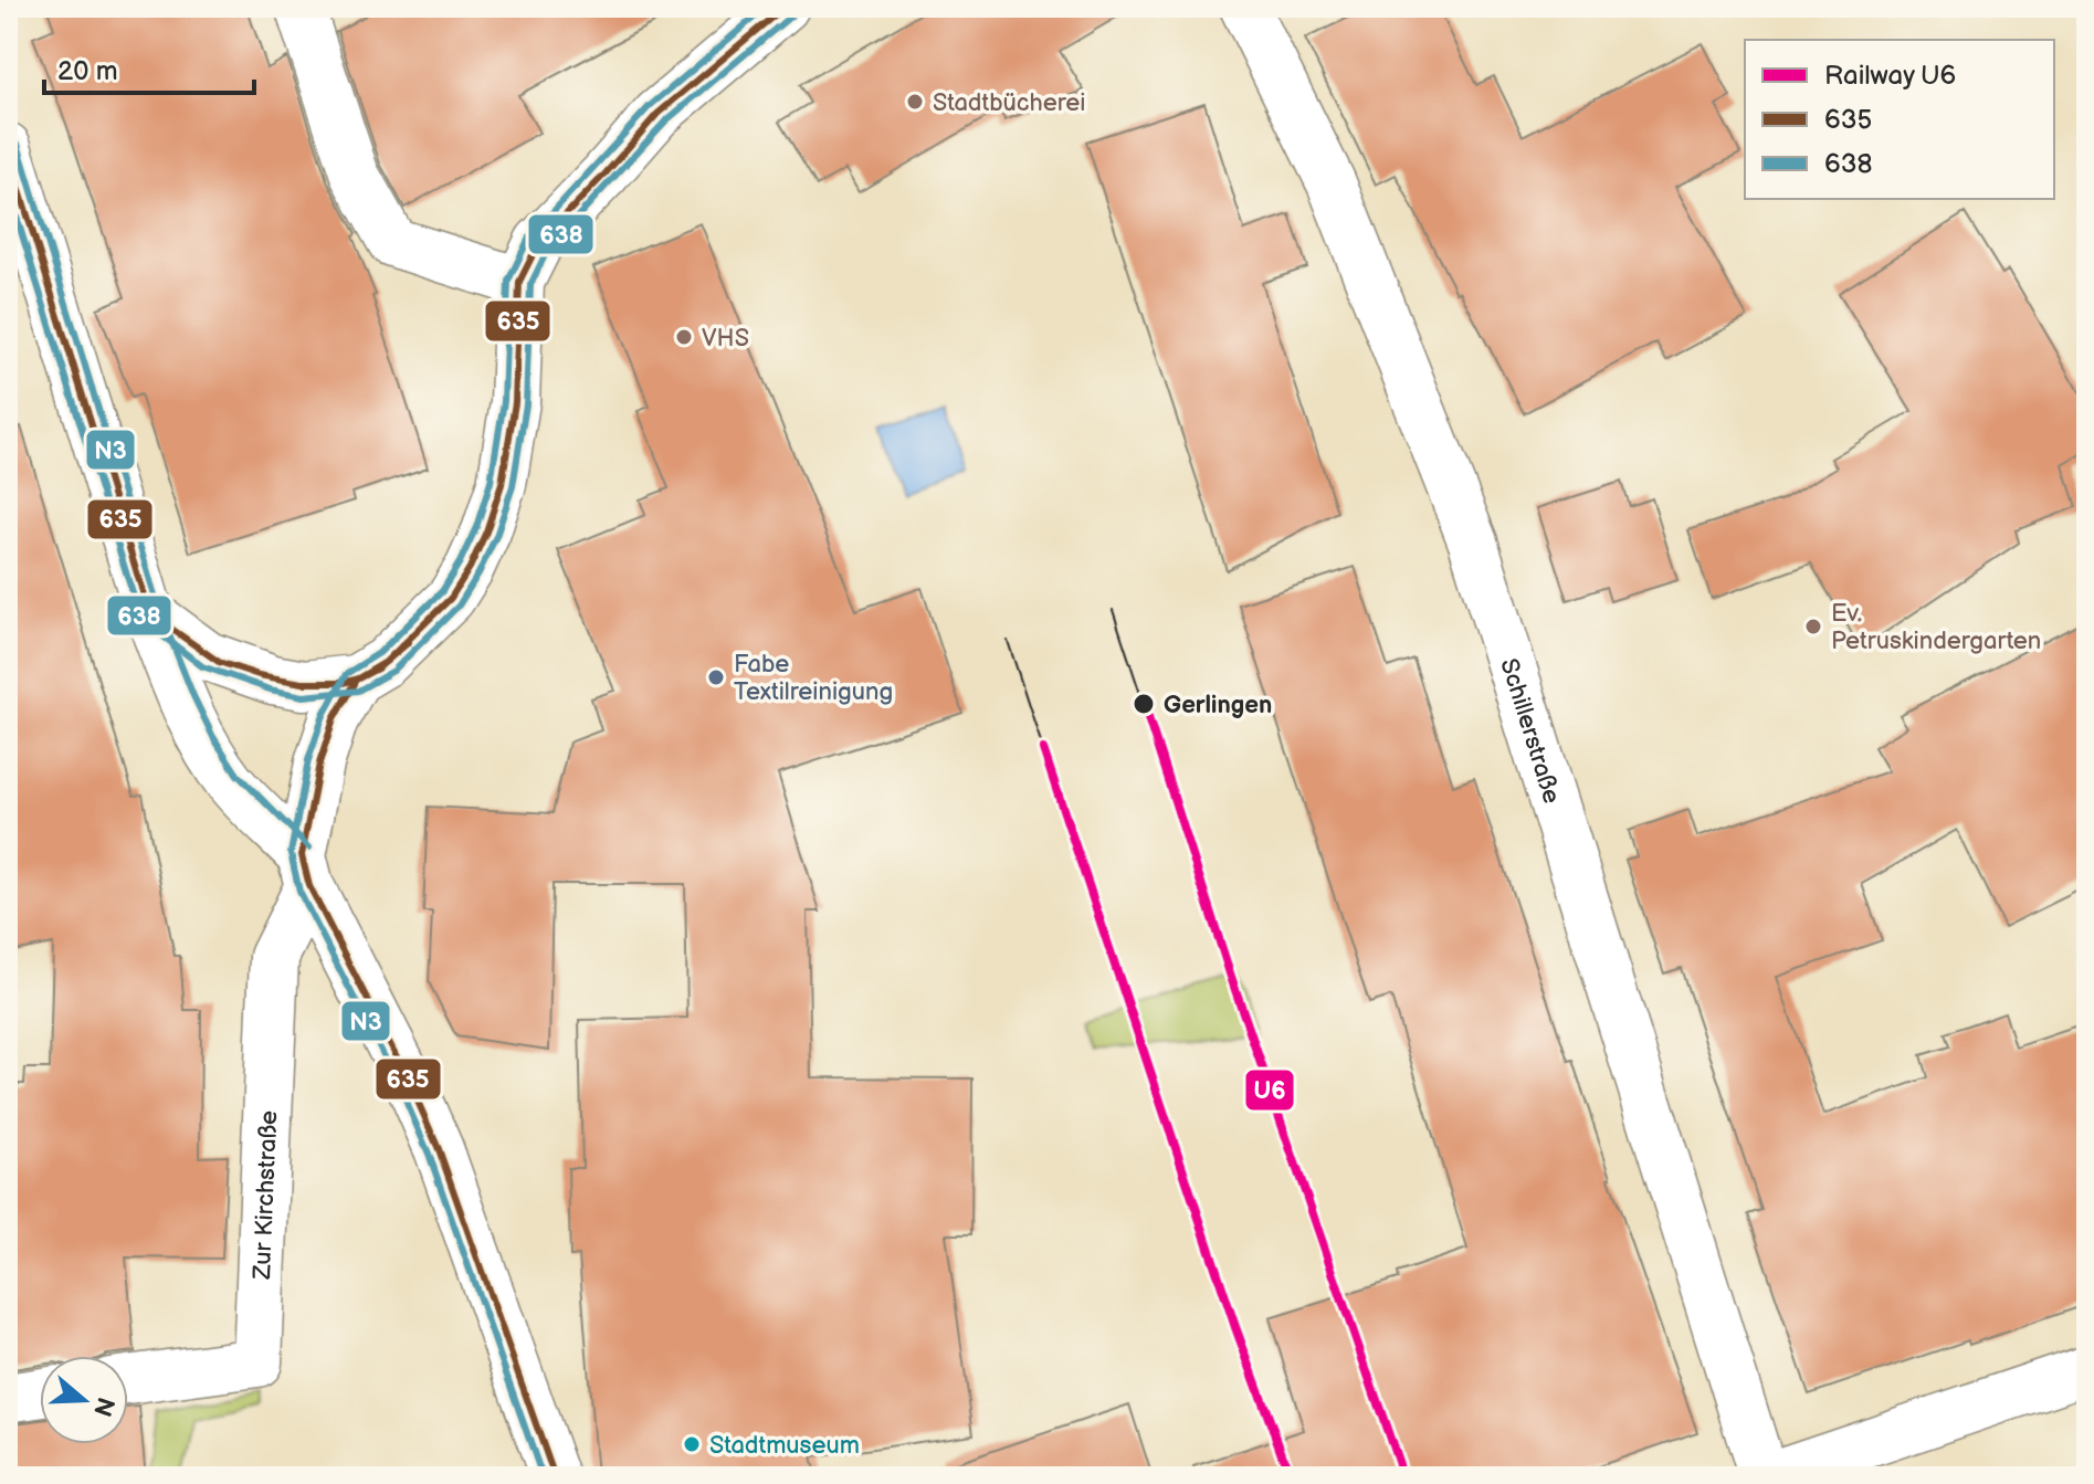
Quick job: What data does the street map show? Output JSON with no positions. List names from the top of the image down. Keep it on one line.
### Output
{"streets":{"street":["Schillerstraße","Zur Kirchstraße"]},"places":["Stadtbücherei","VHS","Ev. Petruskindergarten","Fabe Textilreinigung","Gerlingen","Stadtmuseum"],"lines":["transit line 635","transit line N3","transit line 638","rail line U6"],"legend":["Railway U6","635","638"],"scale_bar":"20 m","north":"right"}
